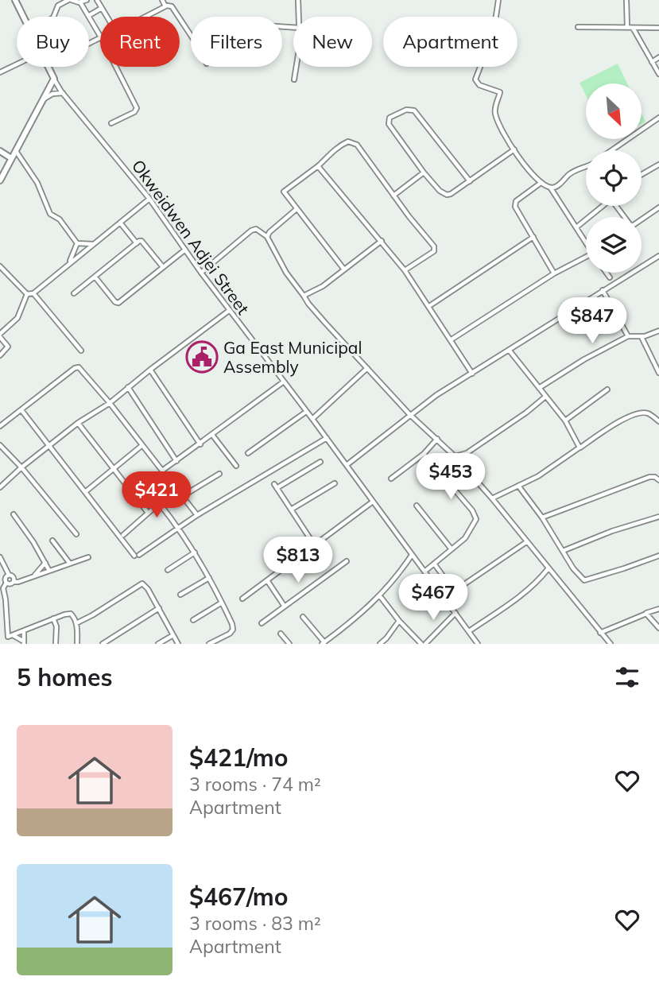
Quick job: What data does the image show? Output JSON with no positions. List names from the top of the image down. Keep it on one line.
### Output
{"streets":{"street":["Okweidwen Adjei Street"]},"places":{"public building":["Ga East Municipal Assembly"]},"north":"bottom right","page":{"chip":["Buy","Rent","Filters","New","Apartment"],"price":["$847","$453","$421","$813","$467"],"heading":"5 homes","list":[{"name":"$421/mo","note":"3 rooms · 74 m² · Apartment"},{"name":"$467/mo","note":"3 rooms · 83 m² · Apartment"}]}}
